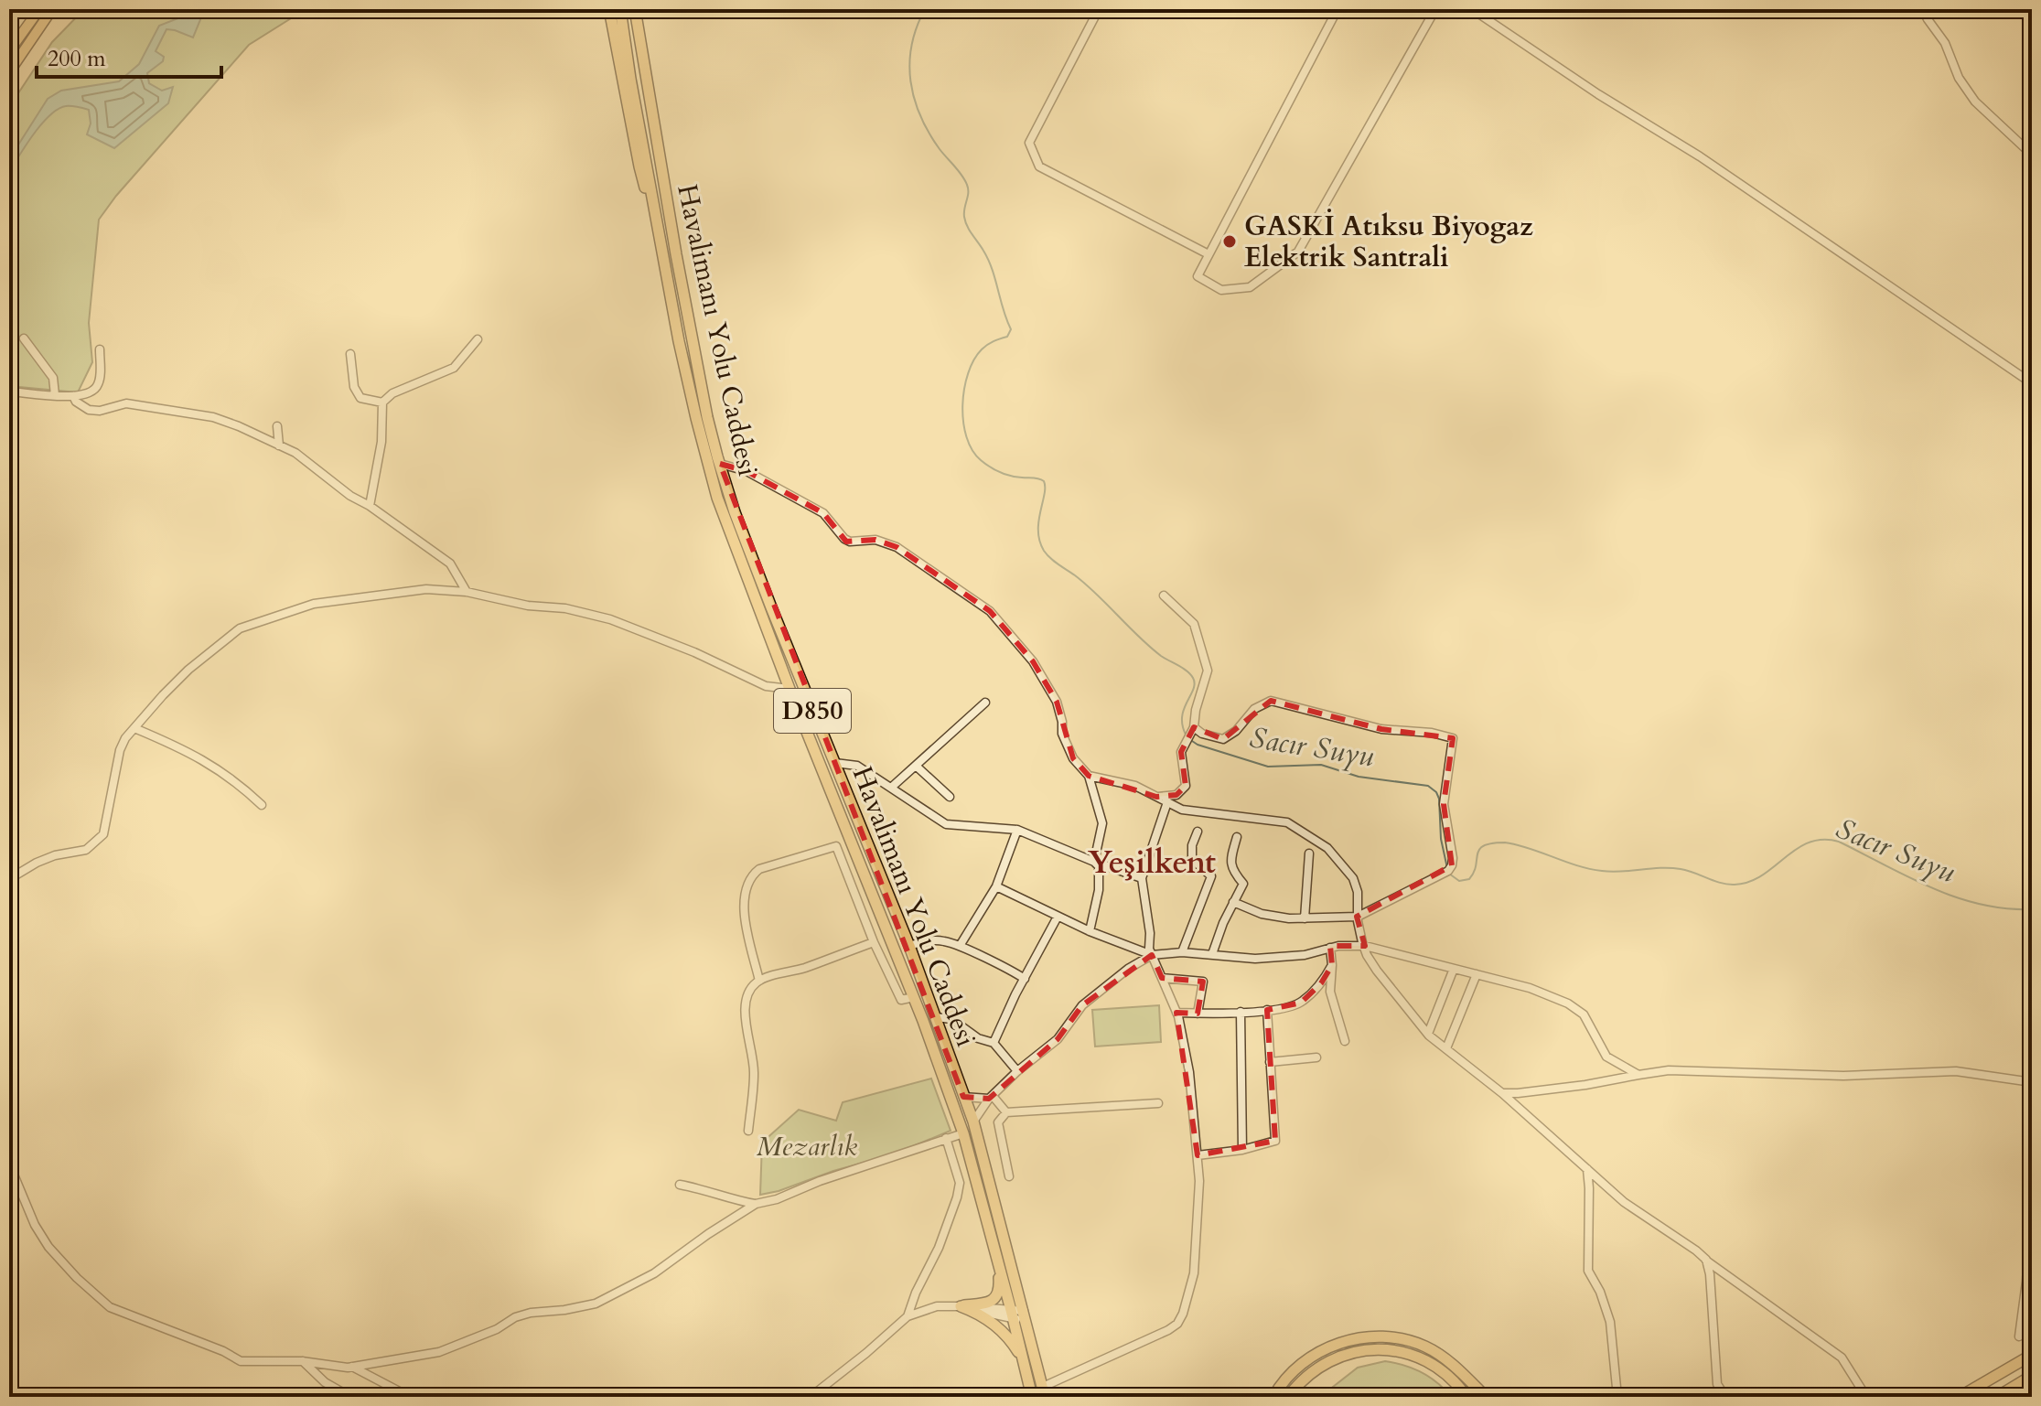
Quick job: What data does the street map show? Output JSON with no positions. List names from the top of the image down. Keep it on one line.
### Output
{"streets":{"highway":["Havalimanı Yolu Caddesi","D850"]},"districts":["Yeşilkent"],"water":["Sacır Suyu"],"parks":["Mezarlık"],"places":["GASKİ Atıksu Biyogaz Elektrik Santrali"],"scale_bar":"200 m"}
